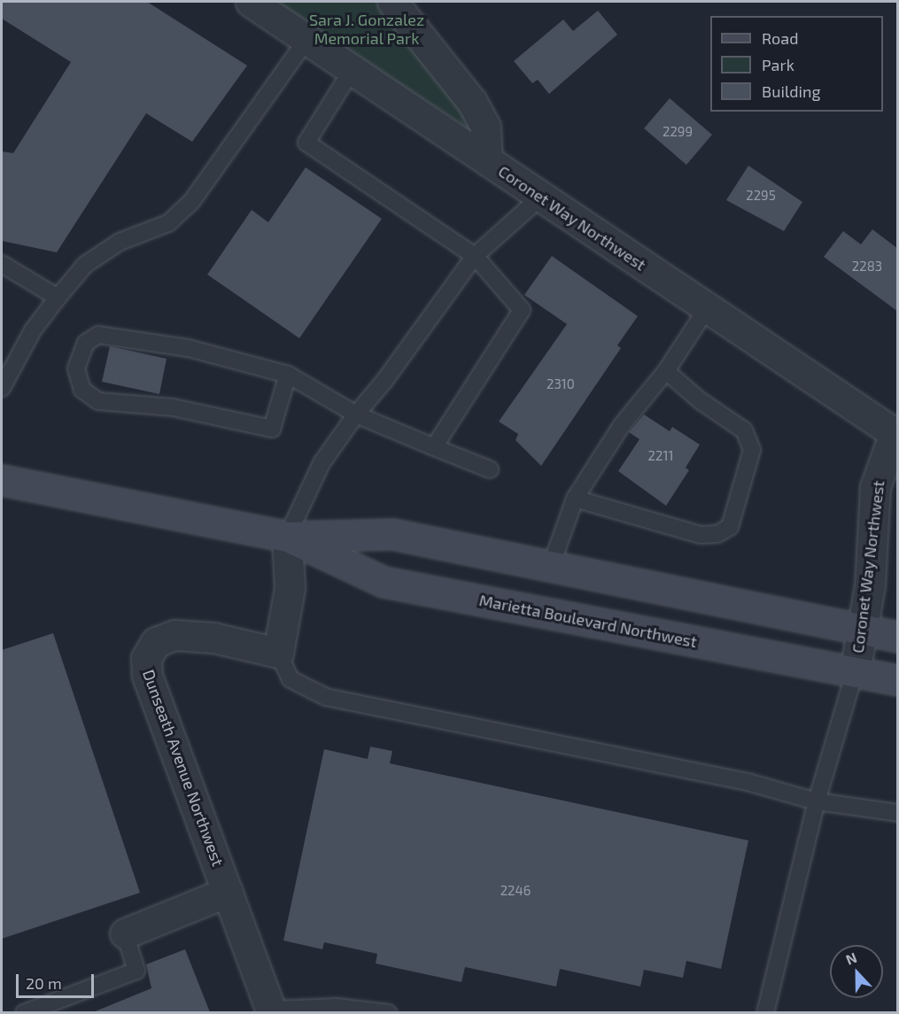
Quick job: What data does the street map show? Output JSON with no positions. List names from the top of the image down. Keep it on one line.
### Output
{"streets":{"main road":["Marietta Boulevard Northwest"],"street":["Coronet Way Northwest","Dunseath Avenue Northwest"]},"crossings":[["Coronet Way Northwest","Marietta Boulevard Northwest"]],"parks":["Sara J. Gonzalez Memorial Park"],"house_numbers":["2299","2295","2283","2310","2211","2246"],"legend":["Road","Park","Building"],"scale_bar":"20 m","north":"top"}
